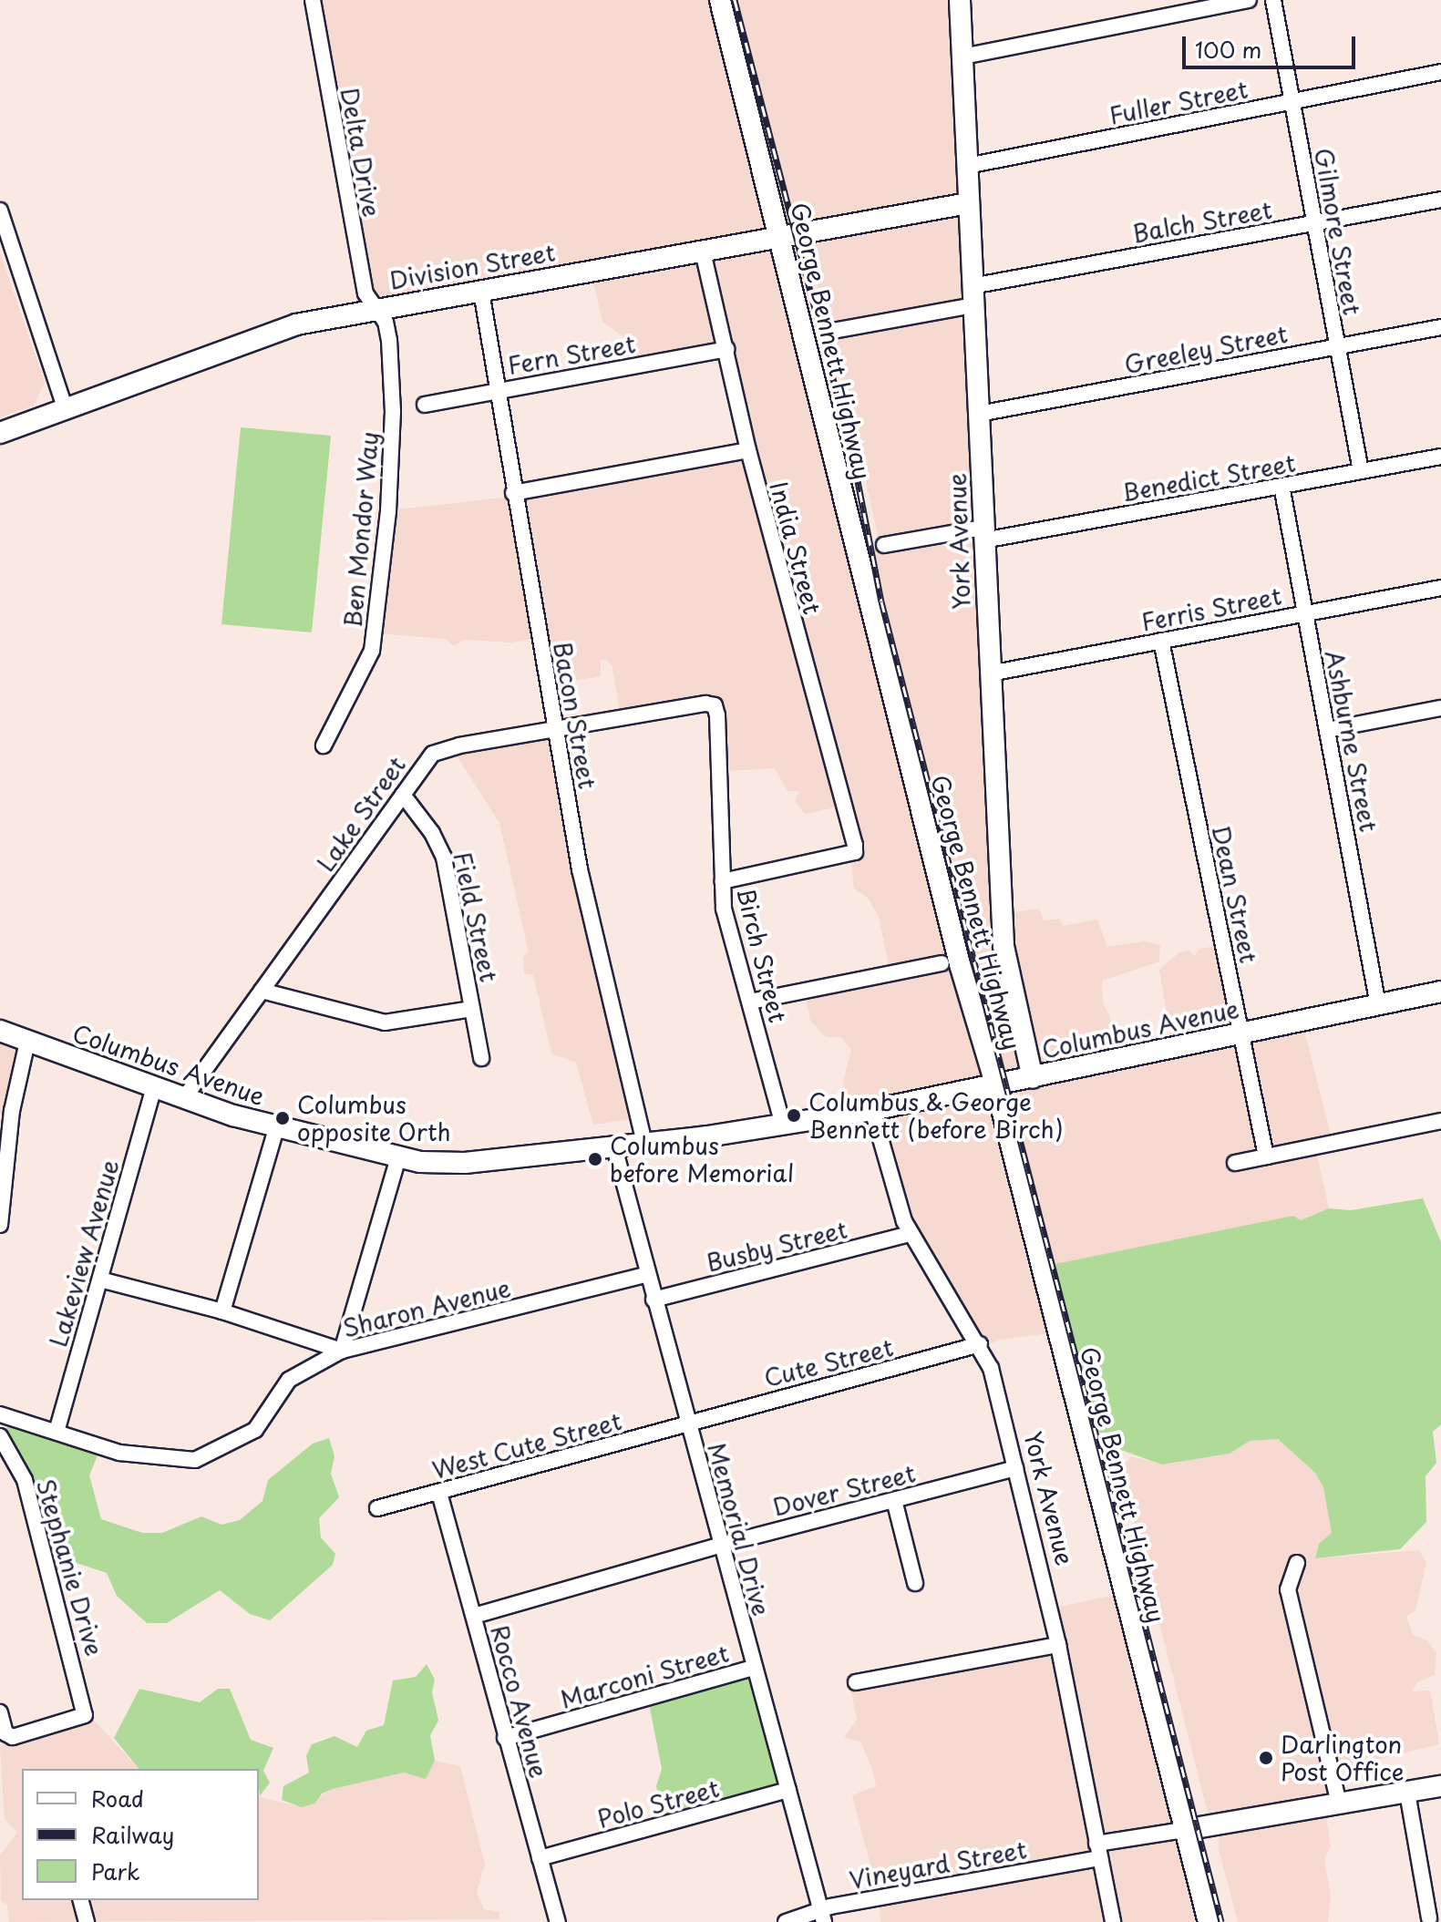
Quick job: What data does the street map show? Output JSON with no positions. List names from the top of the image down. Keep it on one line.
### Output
{"streets":{"street":["Fuller Street","Delta Drive","Balch Street","Gilmore Street","Division Street","George Bennett Highway","Greeley Street","Fern Street","Benedict Street","Ben Mondor Way","York Avenue","India Street","Ferris Street","Bacon Street","Ashburne Street","Lake Street","Dean Street","Field Street","Birch Street","Columbus Avenue","Busby Street","Lakeview Avenue","Sharon Avenue","Cute Street","West Cute Street","Dover Street","Memorial Drive","Stephanie Drive","Marconi Street","Rocco Avenue","Polo Street","Vineyard Street"]},"crossings":[["Fuller Street","Gilmore Street"],["Fuller Street","York Avenue"],["Delta Drive","Division Street"],["Delta Drive","Ben Mondor Way"],["Balch Street","Gilmore Street"],["Balch Street","York Avenue"],["Gilmore Street","Greeley Street"],["Gilmore Street","Benedict Street"],["Division Street","George Bennett Highway"],["Division Street","Ben Mondor Way"],["Division Street","York Avenue"],["Division Street","India Street"],["Division Street","Bacon Street"],["George Bennett Highway","Columbus Avenue"],["George Bennett Highway","Vineyard Street"],["Greeley Street","York Avenue"],["Fern Street","India Street"],["Fern Street","Bacon Street"],["Benedict Street","York Avenue"],["Benedict Street","Ashburne Street"],["York Avenue","Ferris Street"],["York Avenue","Columbus Avenue"],["York Avenue","Busby Street"],["York Avenue","Cute Street"],["York Avenue","Dover Street"],["York Avenue","Vineyard Street"],["India Street","Birch Street"],["Ferris Street","Ashburne Street"],["Ferris Street","Dean Street"],["Bacon Street","Lake Street"],["Bacon Street","Columbus Avenue"],["Ashburne Street","Columbus Avenue"],["Lake Street","Field Street"],["Lake Street","Birch Street"],["Lake Street","Columbus Avenue"],["Dean Street","Columbus Avenue"],["Birch Street","Columbus Avenue"],["Columbus Avenue","Lakeview Avenue"],["Columbus Avenue","Memorial Drive"],["Busby Street","Memorial Drive"],["Lakeview Avenue","Sharon Avenue"],["Sharon Avenue","Memorial Drive"],["Cute Street","West Cute Street"],["Cute Street","Memorial Drive"],["West Cute Street","Memorial Drive"],["West Cute Street","Rocco Avenue"],["Dover Street","Memorial Drive"],["Dover Street","Rocco Avenue"],["Memorial Drive","Marconi Street"],["Memorial Drive","Polo Street"],["Memorial Drive","Vineyard Street"],["Marconi Street","Rocco Avenue"],["Rocco Avenue","Polo Street"]],"places":["Columbus & George Bennett (before Birch)","Columbus opposite Orth","Columbus before Memorial","Darlington Post Office"],"legend":["Road","Railway","Park"],"scale_bar":"100 m"}
